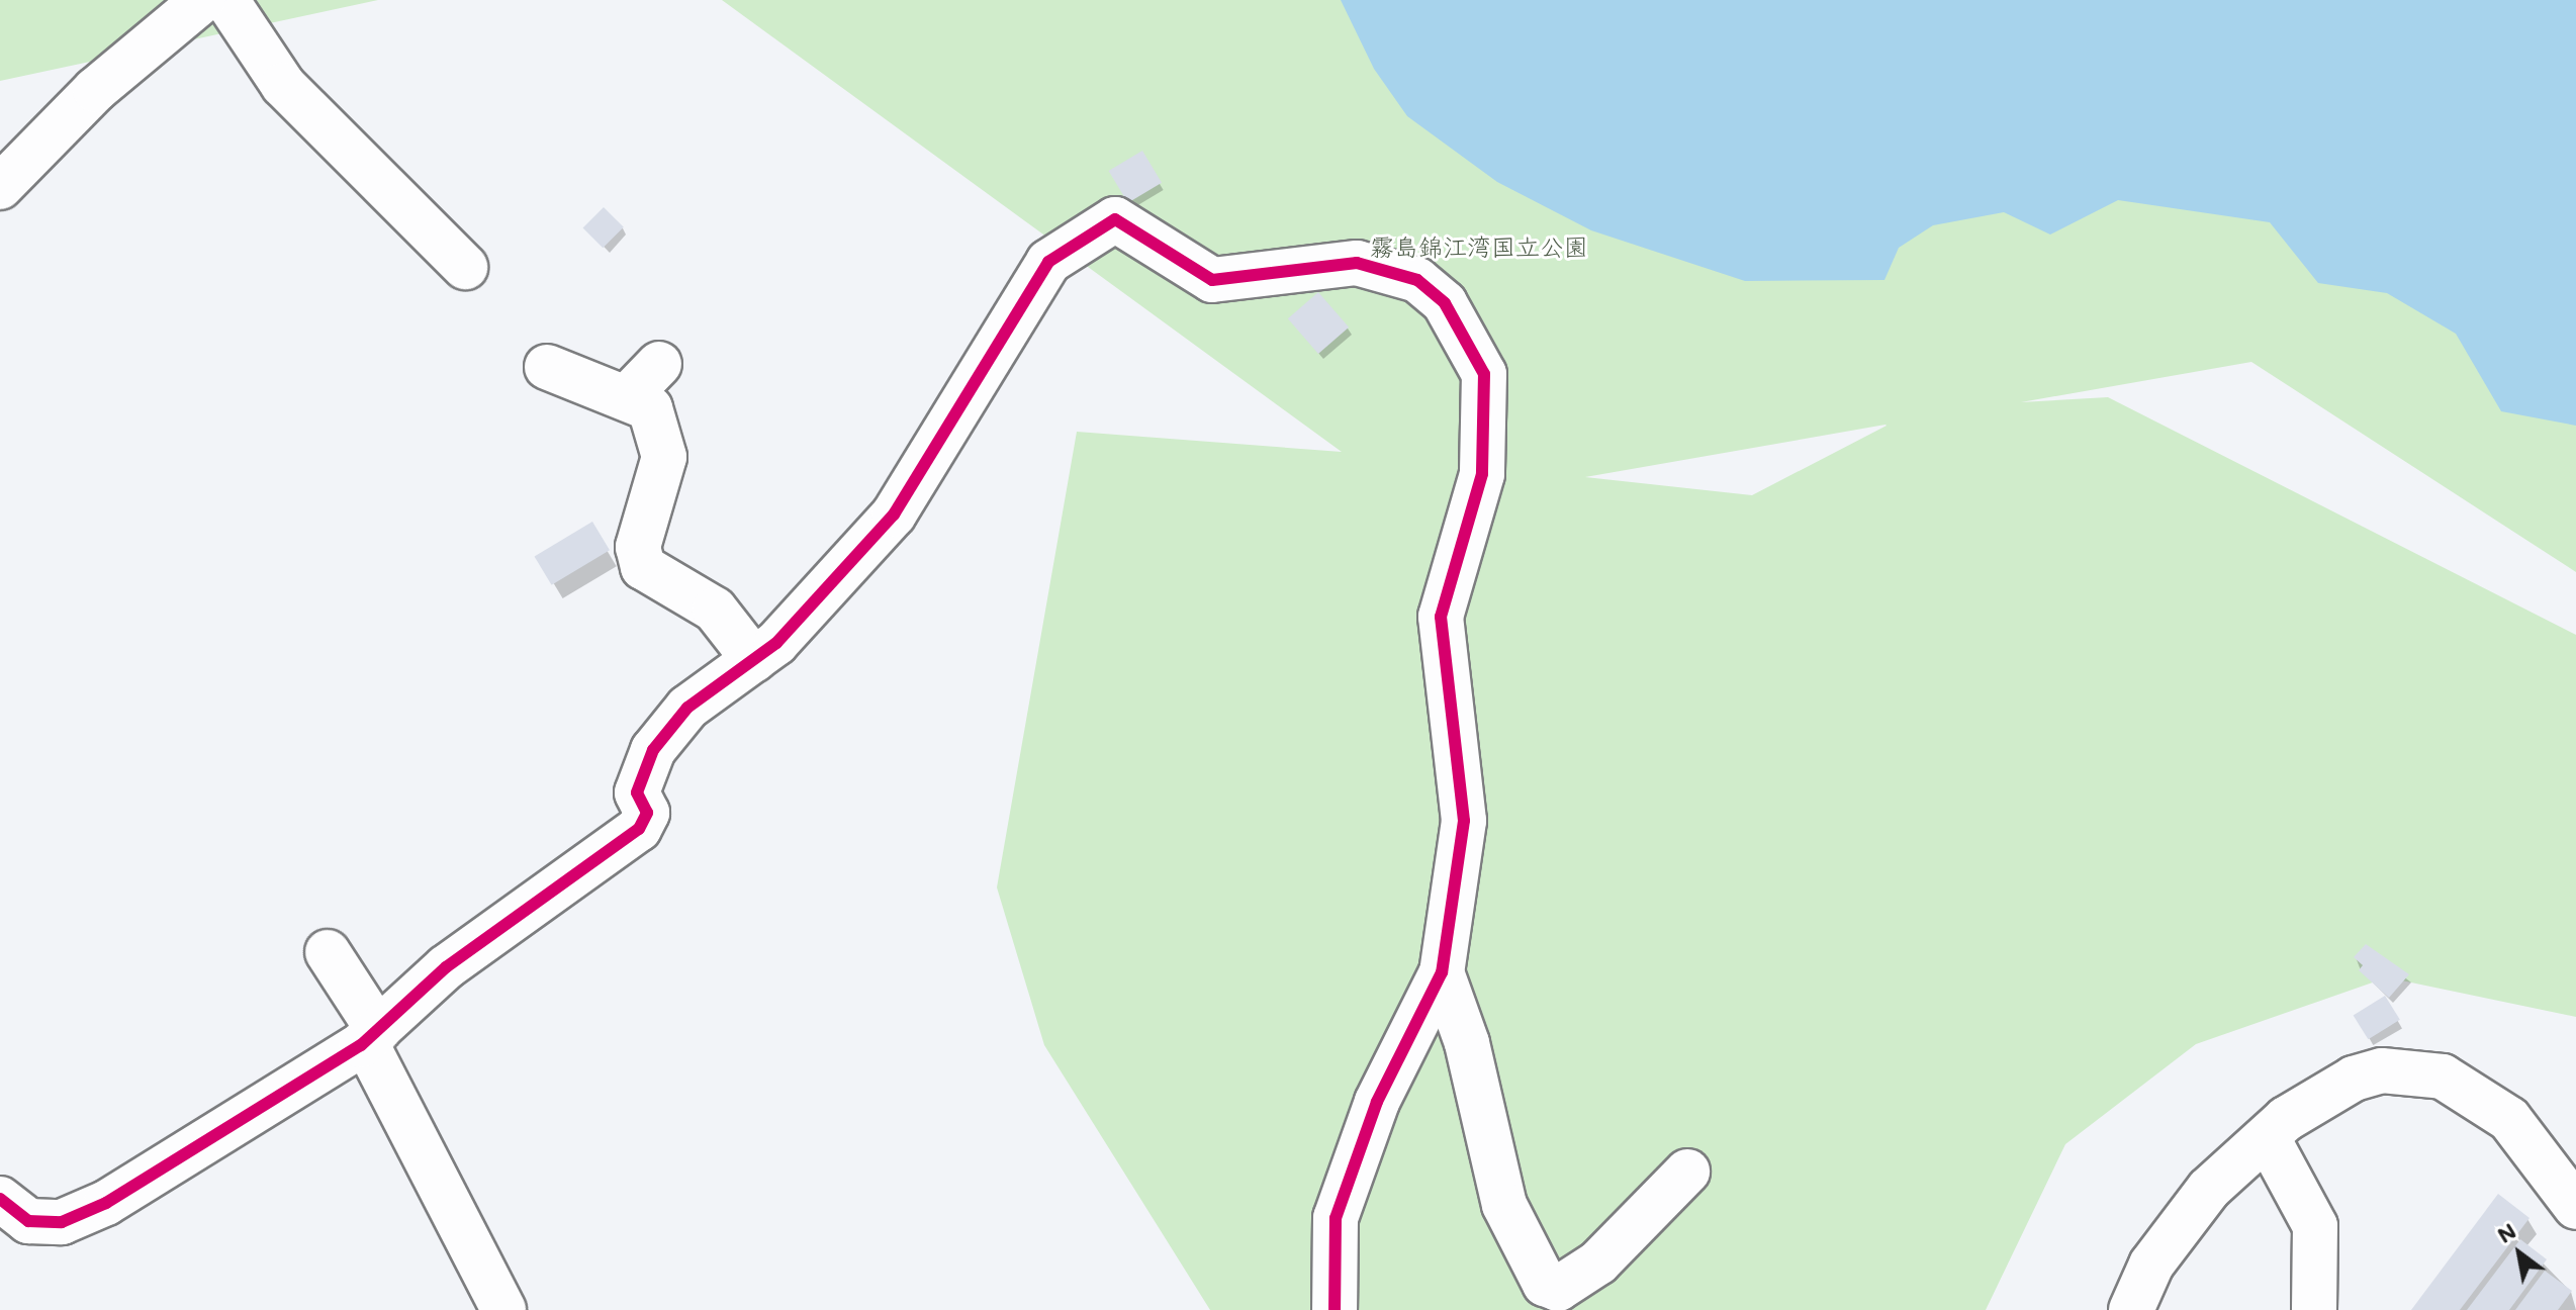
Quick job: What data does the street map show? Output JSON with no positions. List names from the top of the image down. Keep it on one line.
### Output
{"parks":["霧島錦江湾国立公園"],"north":"top left"}
